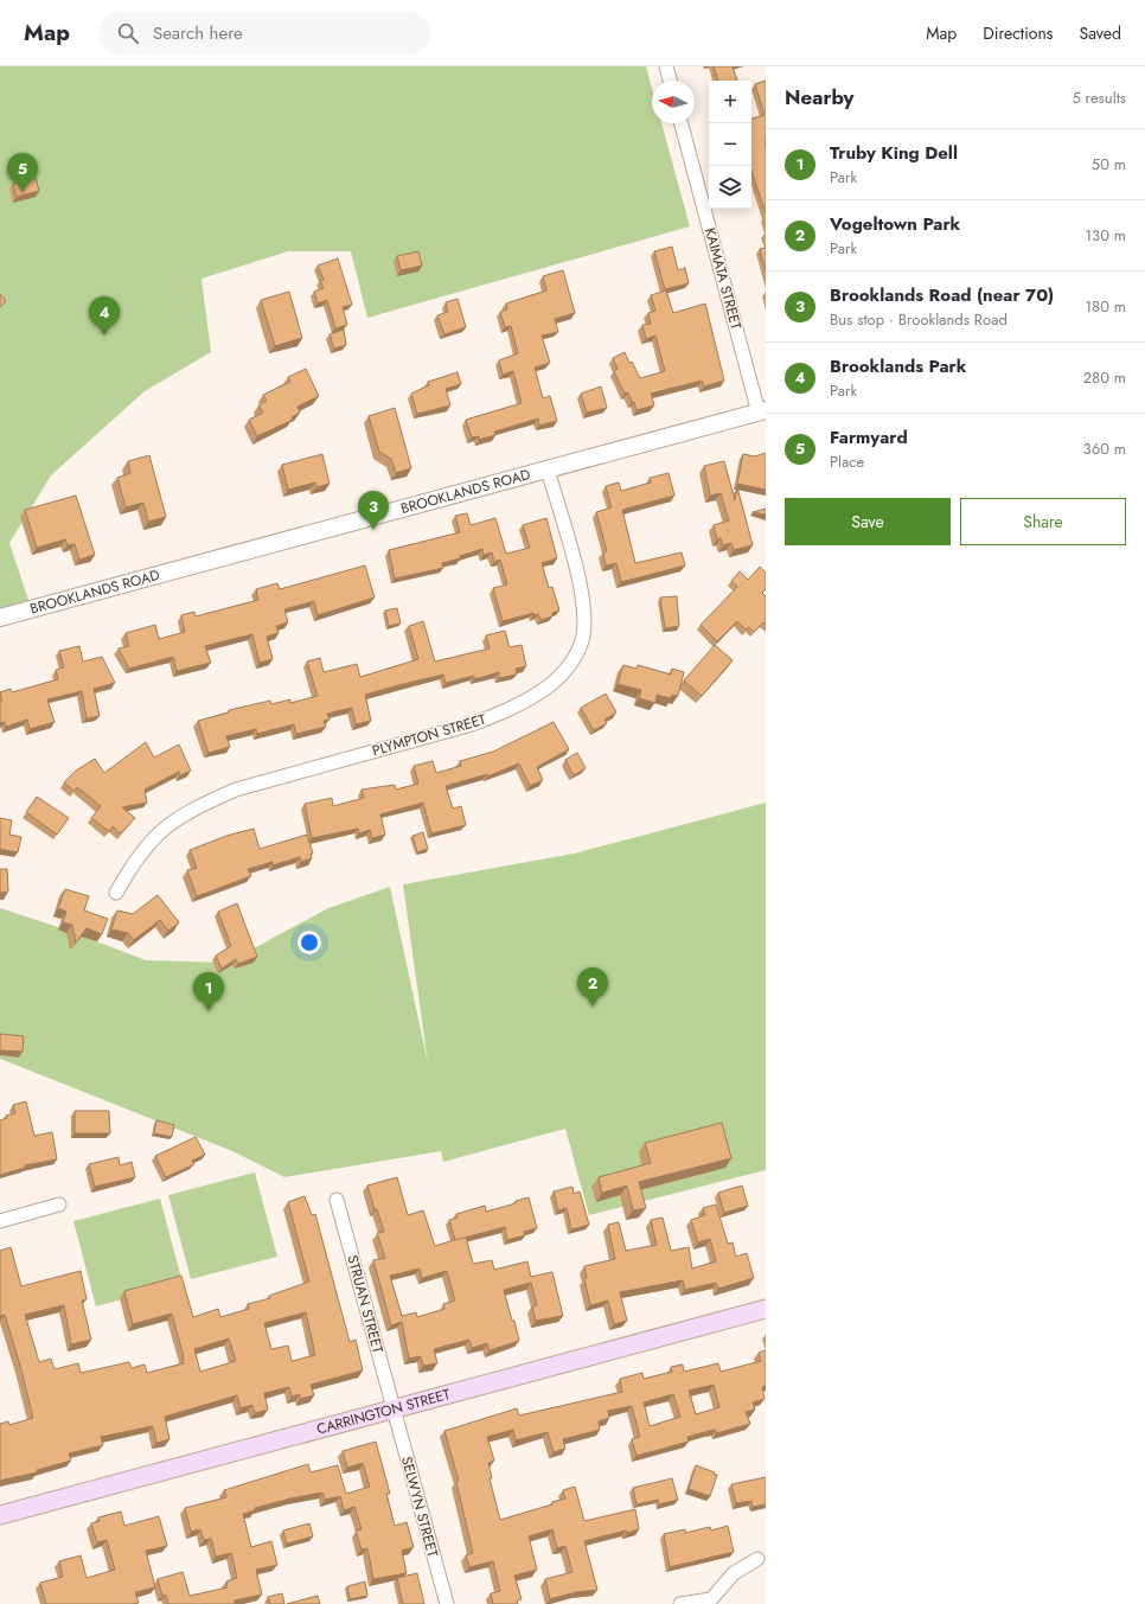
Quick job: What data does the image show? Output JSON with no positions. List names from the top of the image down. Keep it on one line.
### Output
{"streets":{"main road":["CARRINGTON STREET"],"street":["KAIMATA STREET","BROOKLANDS ROAD","PLYMPTON STREET","STRUAN STREET","SELWYN STREET"]},"crossings":[["KAIMATA STREET","BROOKLANDS ROAD"],["BROOKLANDS ROAD","PLYMPTON STREET"],["STRUAN STREET","CARRINGTON STREET"],["STRUAN STREET","SELWYN STREET"],["CARRINGTON STREET","SELWYN STREET"]],"north":"left","page":{"header":"Map","search":"Search here","nav":["Map","Directions","Saved"],"heading":["Nearby","5 results"],"map_buttons":["+","−"],"list":[{"mark":"1","name":"Truby King Dell","note":"Park","value":"50 m"},{"mark":"2","name":"Vogeltown Park","note":"Park","value":"130 m"},{"mark":"3","name":"Brooklands Road (near 70)","note":"Bus stop · Brooklands Road","value":"180 m"},{"mark":"4","name":"Brooklands Park","note":"Park","value":"280 m"},{"mark":"5","name":"Farmyard","note":"Place","value":"360 m"}],"pins":["5","4","3","2","1"],"buttons":["Save","Share"]}}
